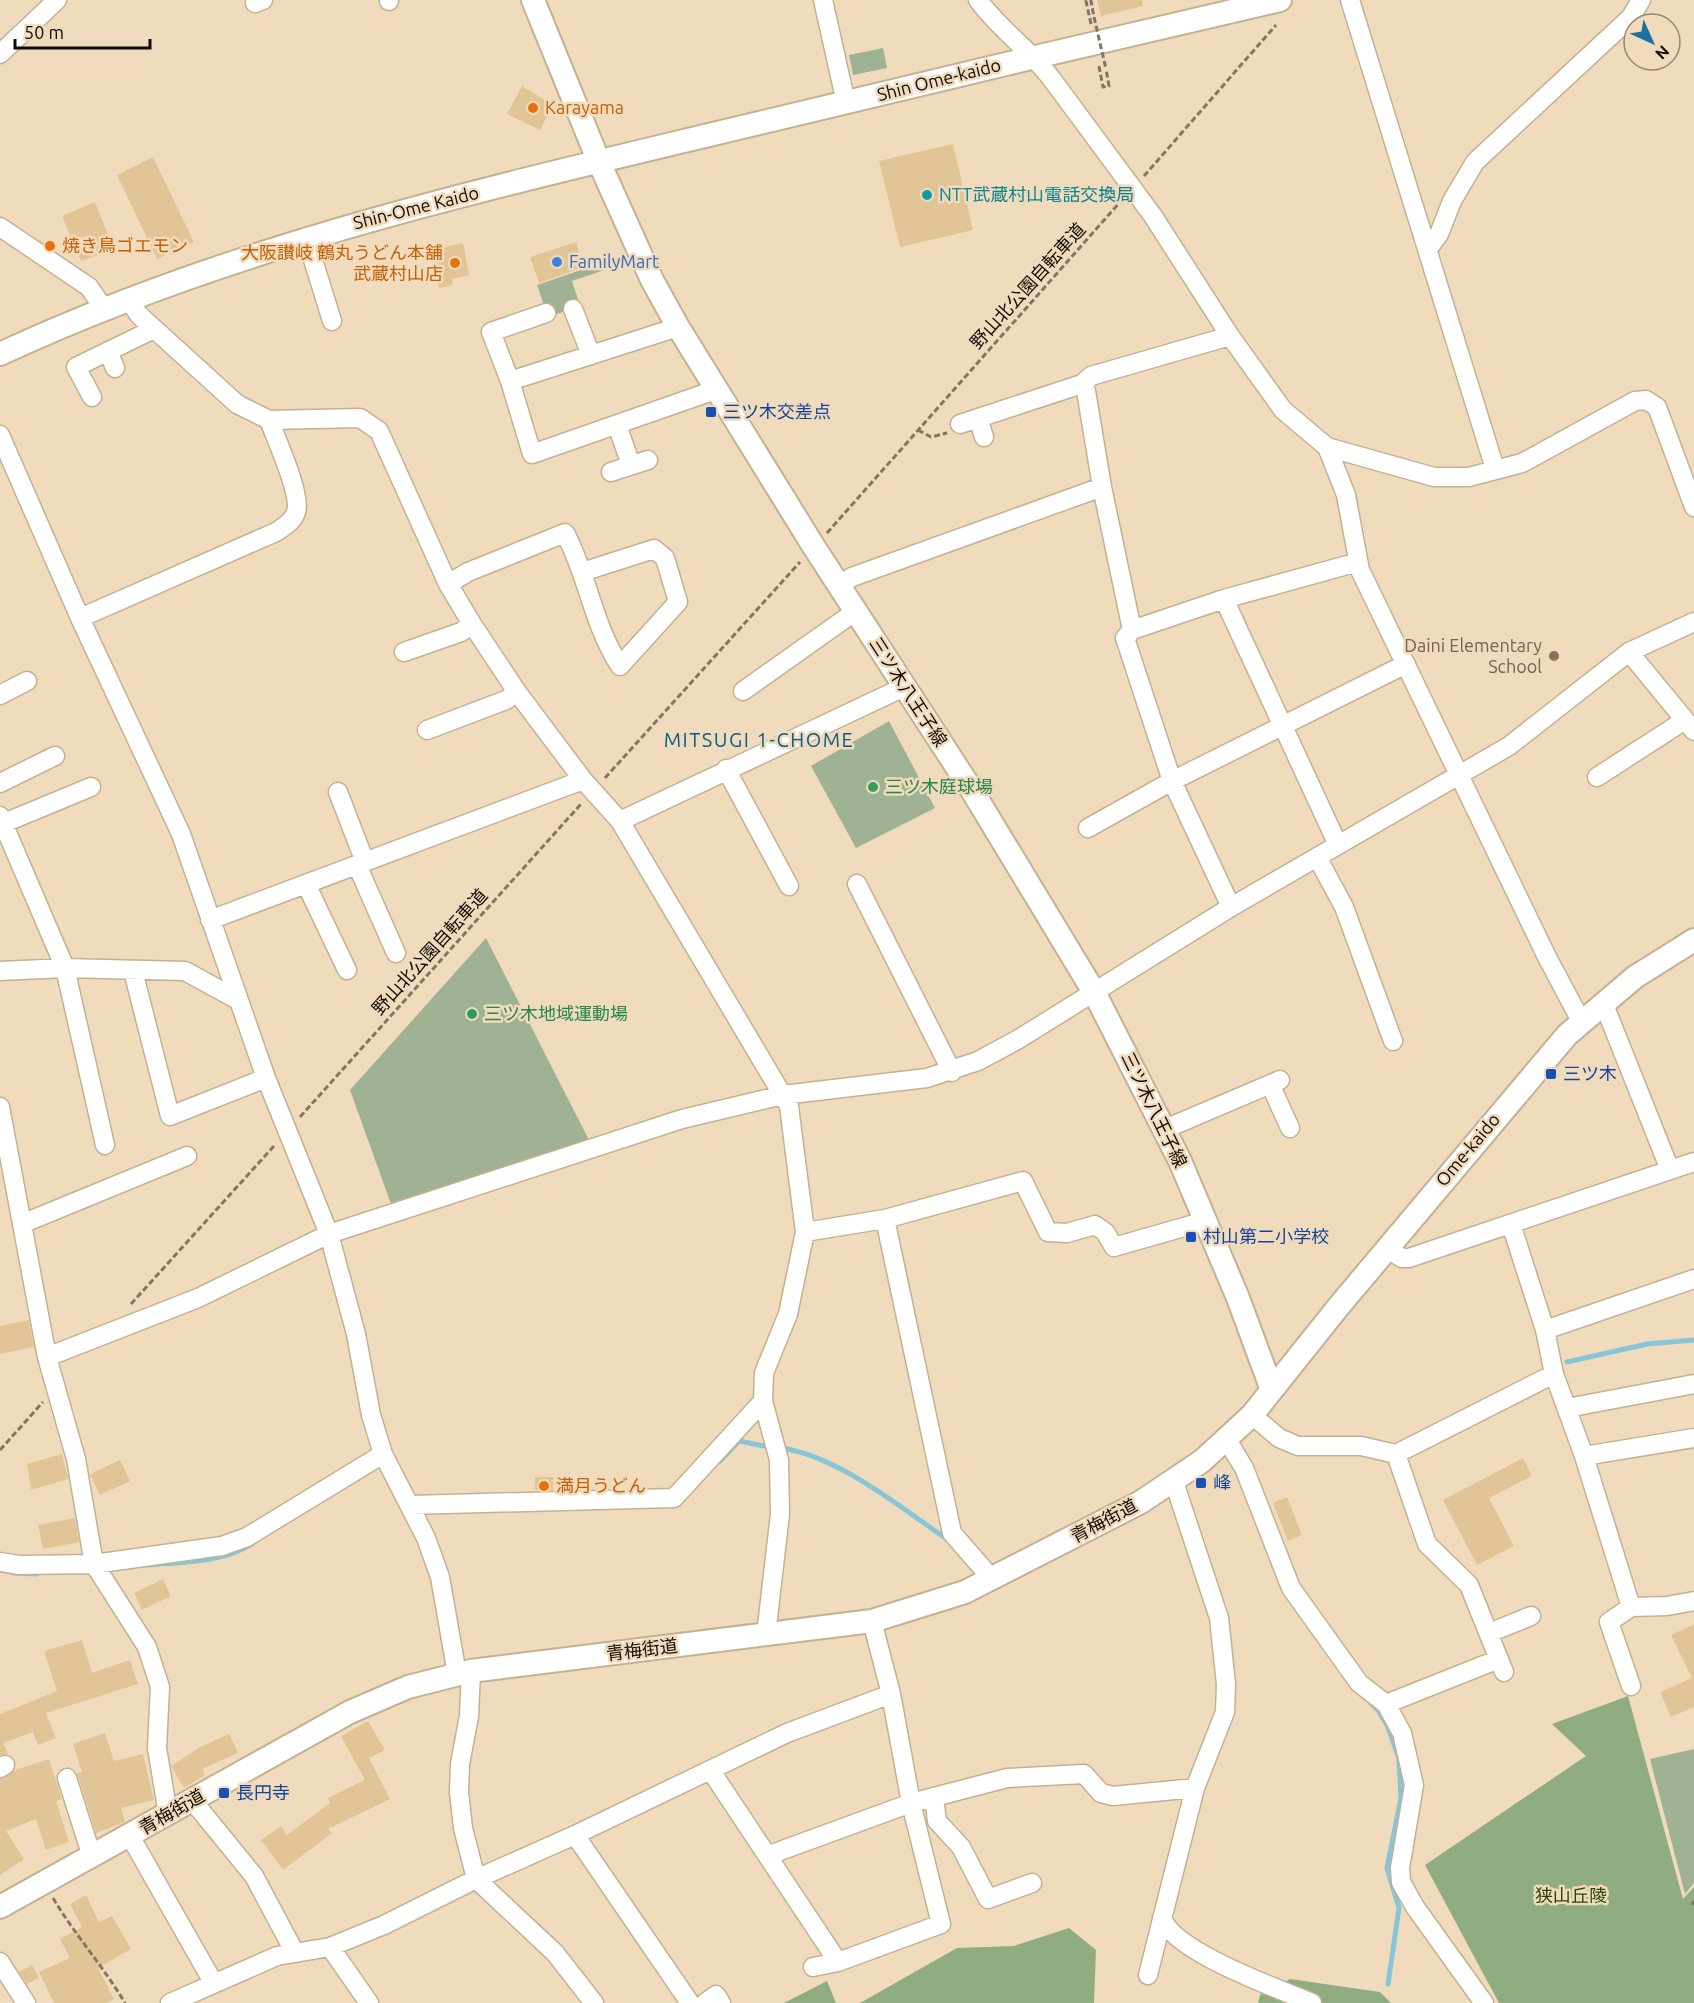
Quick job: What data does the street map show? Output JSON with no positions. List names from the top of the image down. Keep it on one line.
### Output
{"streets":{"main road":["Shin Ome-kaido","Shin-Ome Kaido","三ツ木八王子線","Ome-kaido","青梅街道"],"path":["野山北公園自転車道"]},"crossings":[["Shin Ome-kaido","Shin-Ome Kaido"],["Shin Ome-kaido","三ツ木八王子線"],["Shin-Ome Kaido","三ツ木八王子線"],["三ツ木八王子線","Ome-kaido"],["三ツ木八王子線","青梅街道"],["Ome-kaido","青梅街道"]],"districts":["MITSUGI 1-CHOME"],"parks":["狭山丘陵"],"places":{"other":["Karayama","NTT武蔵村山電話交換局","焼き鳥ゴエモン","FamilyMart","大阪讃岐 鶴丸うどん本舗 武蔵村山店","Daini Elementary School","三ツ木庭球場","三ツ木地域運動場","満月うどん"],"transit":["三ツ木交差点","三ツ木","村山第二小学校","峰","長円寺"]},"scale_bar":"50 m","north":"bottom right"}
